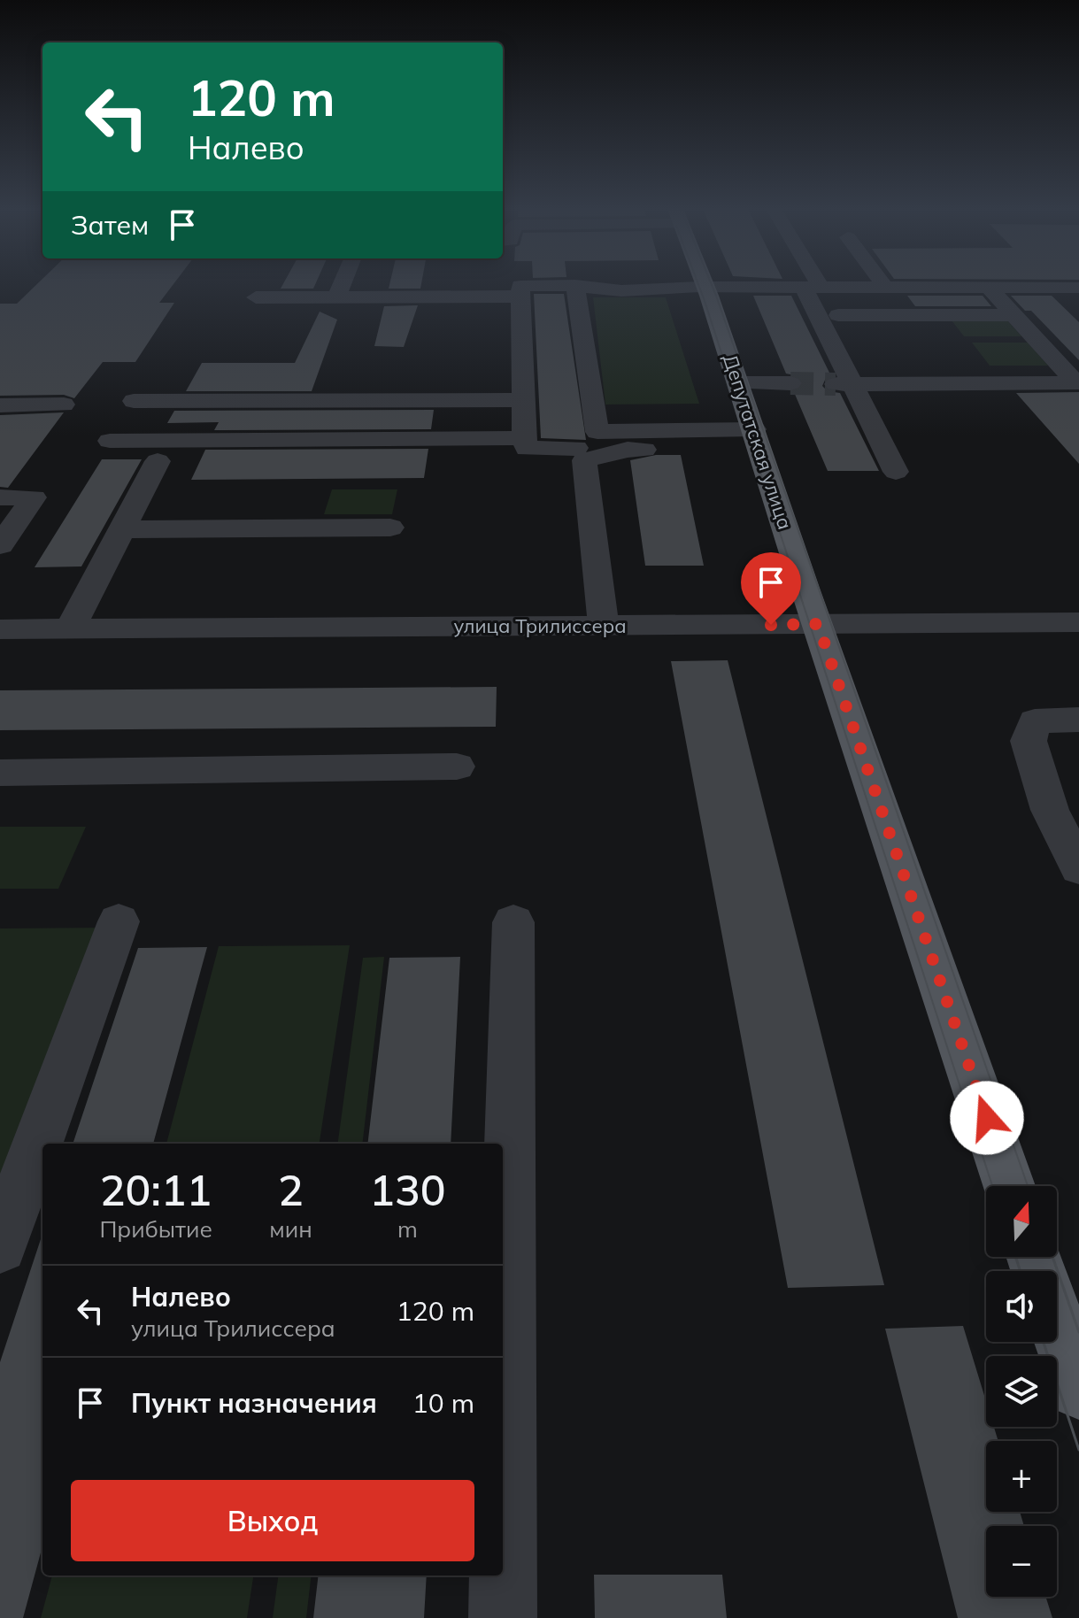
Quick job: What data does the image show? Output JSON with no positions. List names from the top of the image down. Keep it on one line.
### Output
{"streets":{"main road":["Депутатская улица"],"street":["улица Трилиссера"]},"crossings":[["Депутатская улица","улица Трилиссера"]],"north":"top","page":{"turn":["120 m","Налево"],"then":"Затем","eta":["20:11","Прибытие","2","мин","130","m"],"map_buttons":["+","−"],"list":[{"name":"Налево","note":"улица Трилиссера","value":"120 m"},{"name":"Пункт назначения","value":"10 m"}],"buttons":"Выход"}}
